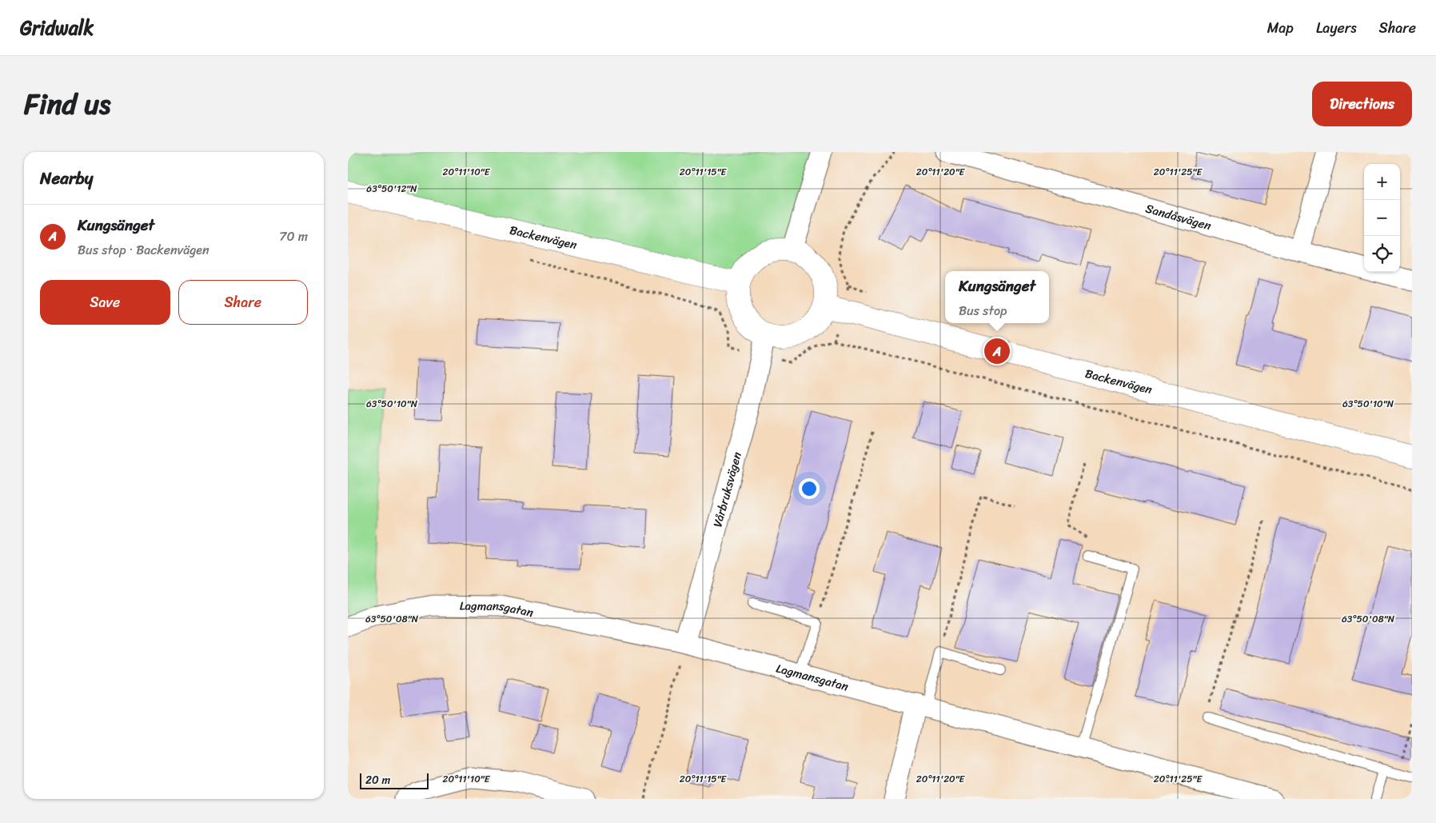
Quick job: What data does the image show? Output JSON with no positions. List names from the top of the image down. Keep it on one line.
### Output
{"streets":{"street":["Sandåsvägen","Backenvägen","Vårbruksvägen","Lagmansgatan"]},"crossings":[["Backenvägen","Vårbruksvägen"],["Vårbruksvägen","Lagmansgatan"]],"scale_bar":"20 m","page":{"header":"Gridwalk","nav":["Map","Layers","Share"],"title":"Find us","buttons":["Directions",["Save","Share"]],"heading":"Nearby","map_buttons":["+","−"],"list":[{"mark":"A","name":"Kungsänget","note":"Bus stop · Backenvägen","value":"70 m"}],"popup":["Kungsänget","Bus stop"],"pins":"A","scale":"20 m"},"coordinates":["20°11'10\"E","20°11'15\"E","20°11'20\"E","20°11'25\"E","63°50'12\"N","63°50'10\"N","63°50'08\"N"]}
